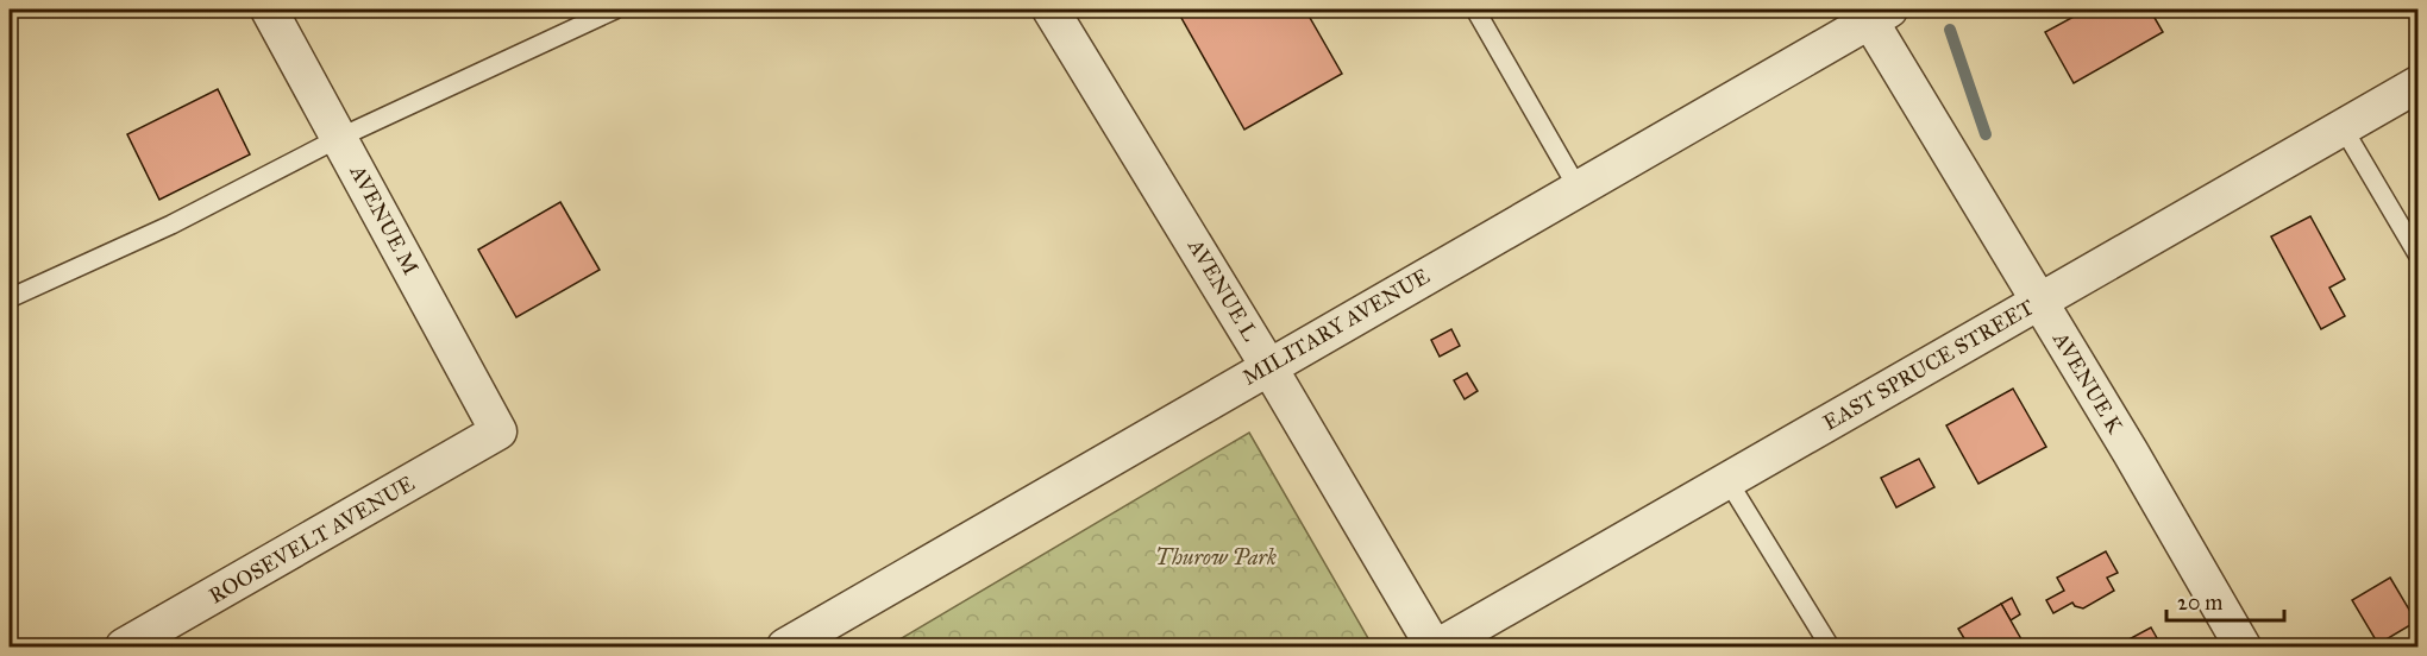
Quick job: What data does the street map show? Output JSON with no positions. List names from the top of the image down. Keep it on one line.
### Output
{"streets":{"street":["AVENUE M","AVENUE L","MILITARY AVENUE","EAST SPRUCE STREET","AVENUE K","ROOSEVELT AVENUE"]},"crossings":[["AVENUE M","ROOSEVELT AVENUE"],["AVENUE L","MILITARY AVENUE"],["AVENUE L","EAST SPRUCE STREET"],["MILITARY AVENUE","AVENUE K"],["EAST SPRUCE STREET","AVENUE K"]],"parks":["Thurow Park"],"scale_bar":"20 m"}
